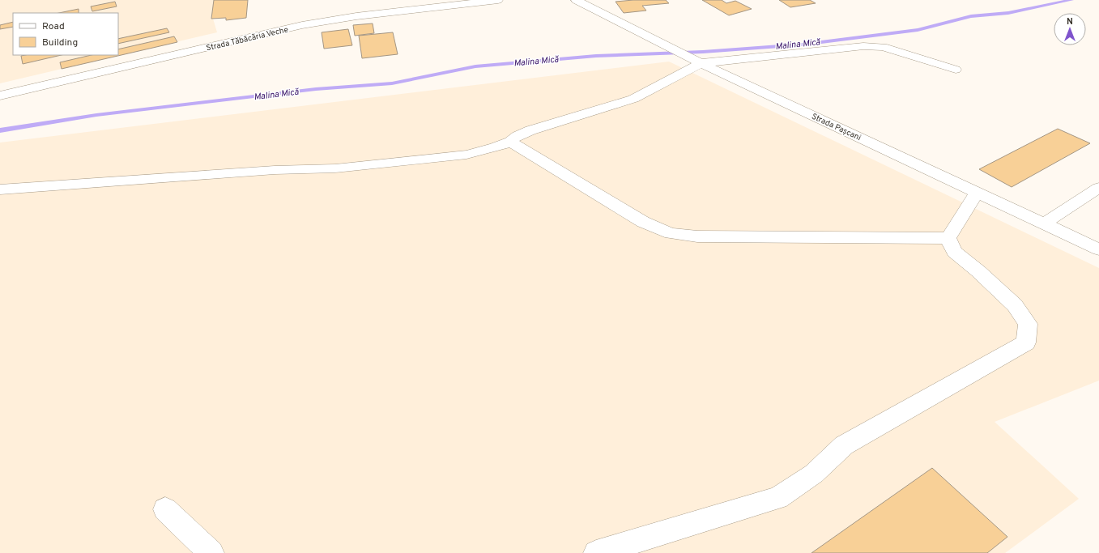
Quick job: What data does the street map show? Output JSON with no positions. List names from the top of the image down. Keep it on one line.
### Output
{"streets":{"street":["Strada Tăbăcăria Veche","Strada Pașcani"]},"water":["Malina Mică"],"legend":["Road","Building"],"north":"top"}
